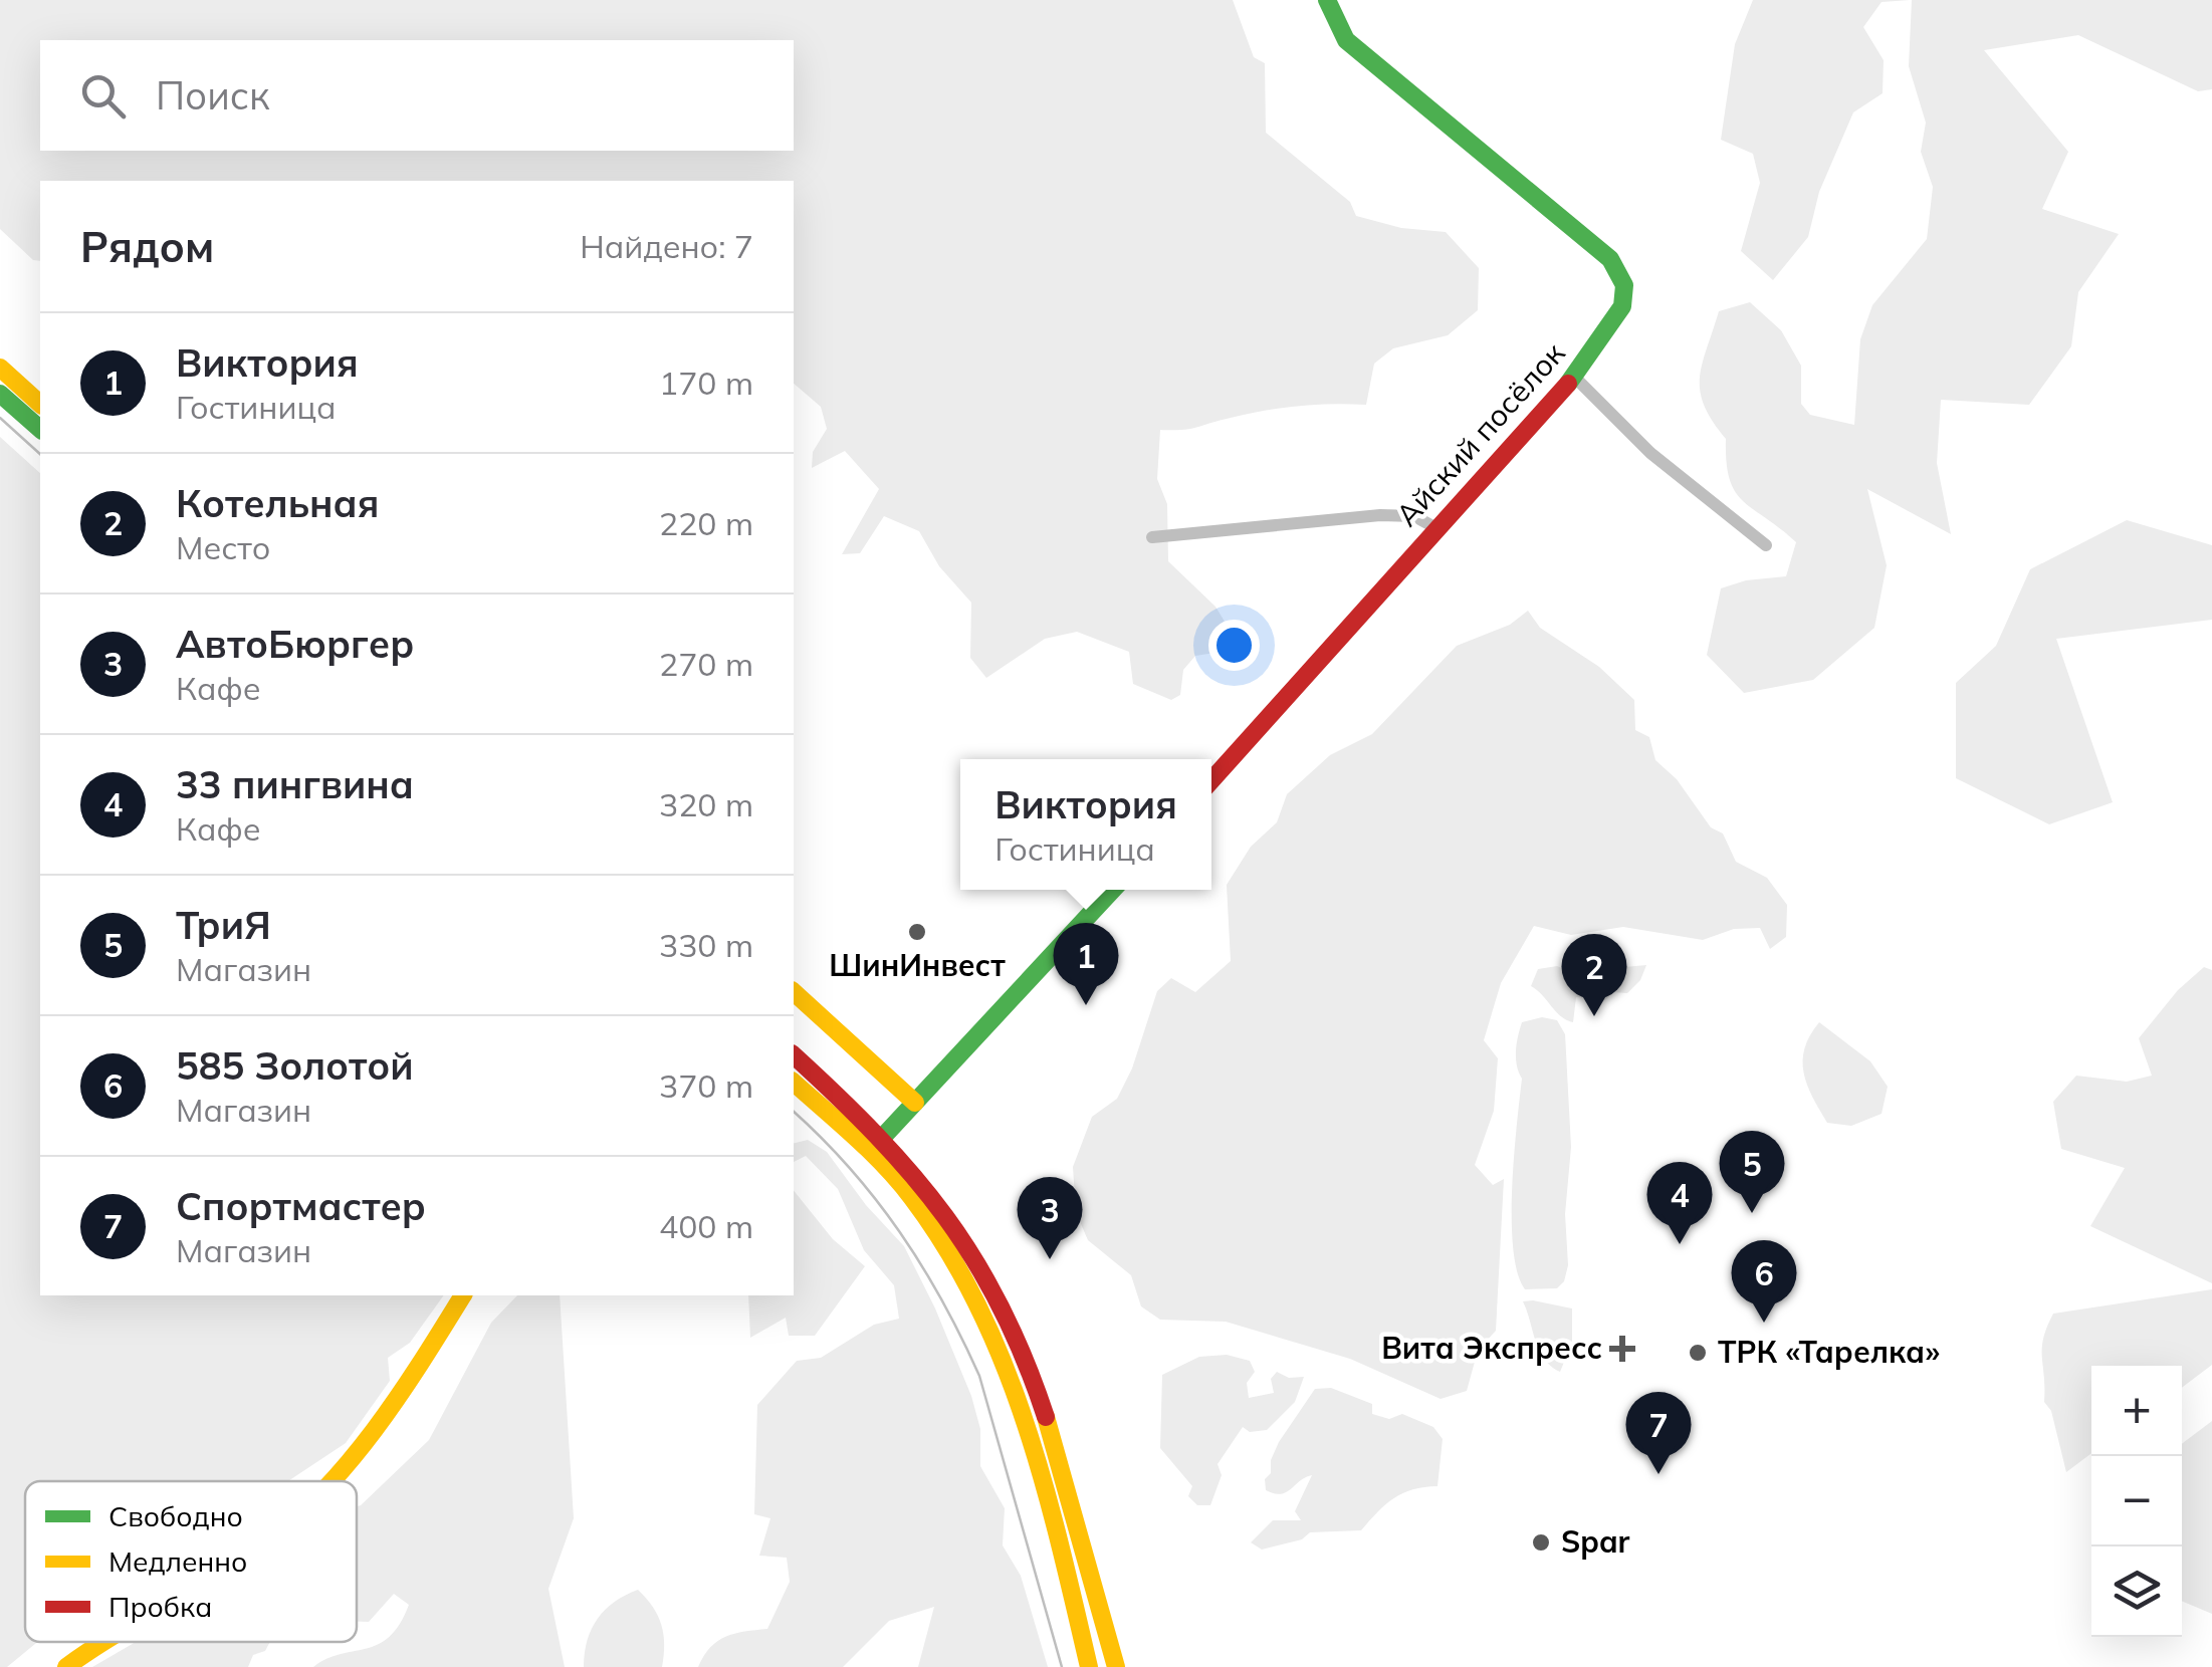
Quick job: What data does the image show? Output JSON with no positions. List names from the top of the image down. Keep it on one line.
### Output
{"streets":{"street":["Айский посёлок"]},"places":{"other":["ШинИнвест","ТРК «Тарелка»","Spar"],"health":["Вита Экспресс"]},"legend":["Свободно","Медленно","Пробка"],"page":{"search":"Поиск","heading":["Рядом","Найдено: 7"],"list":[{"mark":"1","name":"Виктория","note":"Гостиница","value":"170 m"},{"mark":"2","name":"Котельная","note":"Место","value":"220 m"},{"mark":"3","name":"АвтоБюргер","note":"Кафе","value":"270 m"},{"mark":"4","name":"33 пингвина","note":"Кафе","value":"320 m"},{"mark":"5","name":"ТриЯ","note":"Магазин","value":"330 m"},{"mark":"6","name":"585 Золотой","note":"Магазин","value":"370 m"},{"mark":"7","name":"Спортмастер","note":"Магазин","value":"400 m"}],"popup":["Виктория","Гостиница"],"pins":["1","2","5","4","3","6","7"],"map_buttons":["+","−"]}}
